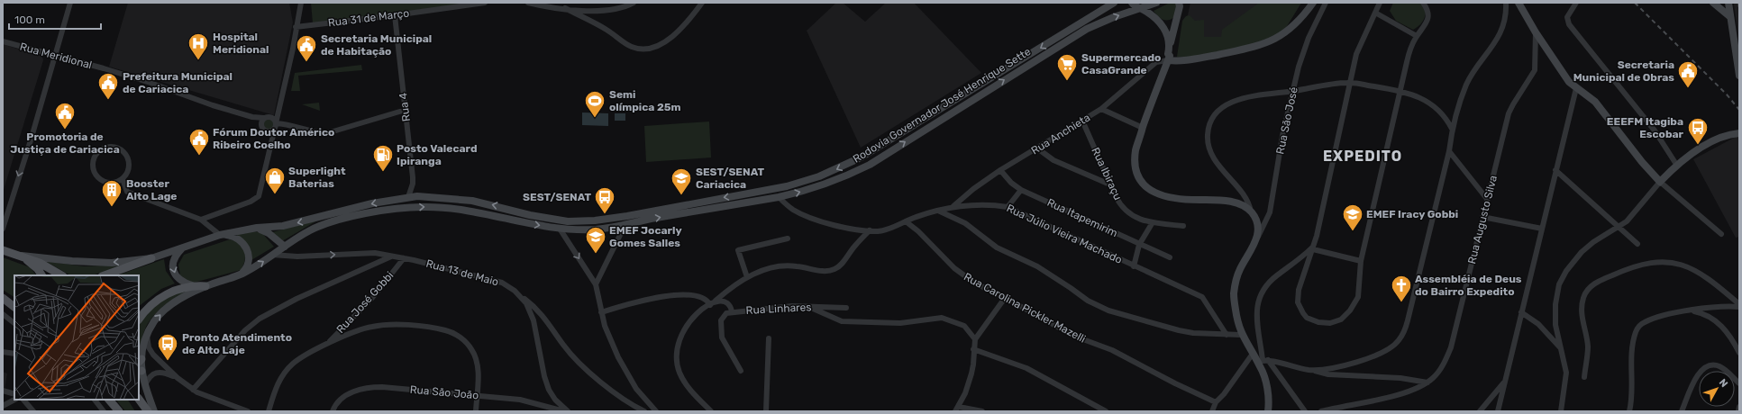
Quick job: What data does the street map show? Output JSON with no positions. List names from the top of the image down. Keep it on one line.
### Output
{"streets":{"main road":["Rodovia Governador José Henrique Sette"],"street":["Rua 31 de Março","Rua Meridional","Rua 4","Rua São José","Rua Anchieta","Rua Ibiraçu","Rua Itapemirim","Rua Augusto Silva","Rua Júlio Vieira Machado","Rua 13 de Maio","Rua José Gobbi","Rua Carolina Pickler Mazelli","Rua Linhares","Rua São João"]},"crossings":[["Rua 31 de Março","Rua 4"],["Rodovia Governador José Henrique Sette","Rua 4"],["Rodovia Governador José Henrique Sette","Rua Júlio Vieira Machado"],["Rua Anchieta","Rua Ibiraçu"],["Rua Anchieta","Rua Itapemirim"],["Rua Anchieta","Rua Júlio Vieira Machado"],["Rua Júlio Vieira Machado","Rua Carolina Pickler Mazelli"],["Rua 13 de Maio","Rua José Gobbi"]],"districts":["EXPEDITO"],"places":{"hospital":["Hospital Meridional"],"public building":["Secretaria Municipal de Habitação","Secretaria Municipal de Obras","Prefeitura Municipal de Cariacica","Promotoria de Justiça de Cariacica","Fórum Doutor Américo Ribeiro Coelho"],"supermarket":["Supermercado CasaGrande"],"sports":["Semi olímpica 25m"],"bus stop":["EEEFM Itagiba Escobar","SEST/SENAT","Pronto Atendimento de Alto Laje"],"fuel station":["Posto Valecard Ipiranga"],"shop":["Superlight Baterias"],"school or university":["SEST/SENAT Cariacica","EMEF Iracy Gobbi","EMEF Jocarly Gomes Salles"],"building":["Booster Alto Lage"],"church":["Assembléia de Deus do Bairro Expedito"]},"scale_bar":"100 m","north":"top right"}
